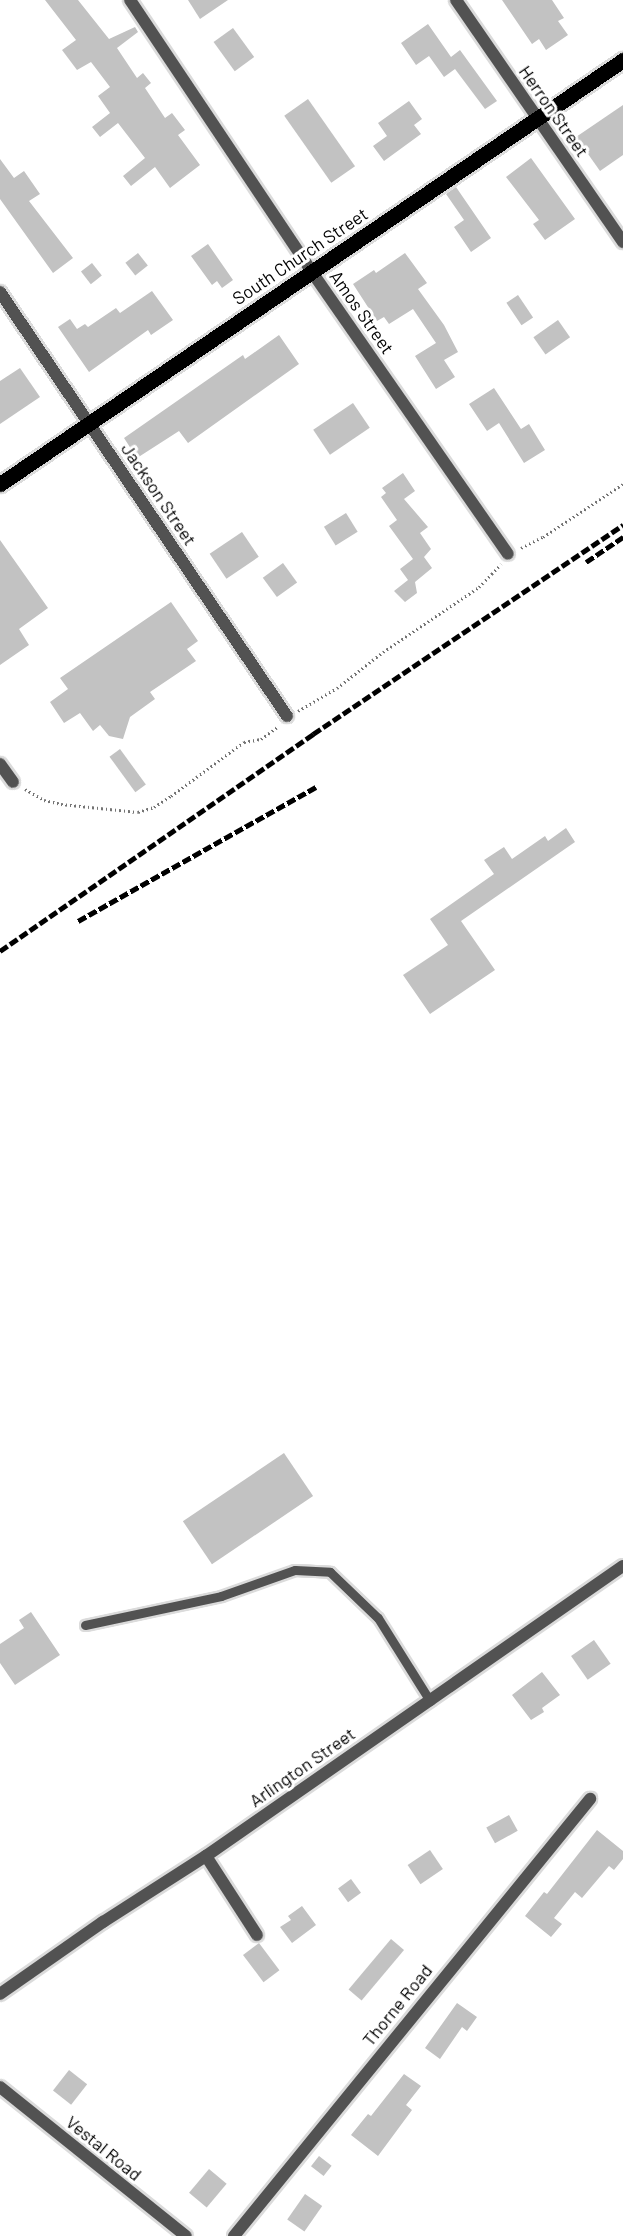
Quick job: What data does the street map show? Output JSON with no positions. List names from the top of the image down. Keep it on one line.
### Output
{"streets":{"main road":["South Church Street"],"street":["Herron Street","Amos Street","Jackson Street","Arlington Street","Thorne Road","Vestal Road"]},"crossings":[["Herron Street","South Church Street"],["South Church Street","Amos Street"],["South Church Street","Jackson Street"]]}
